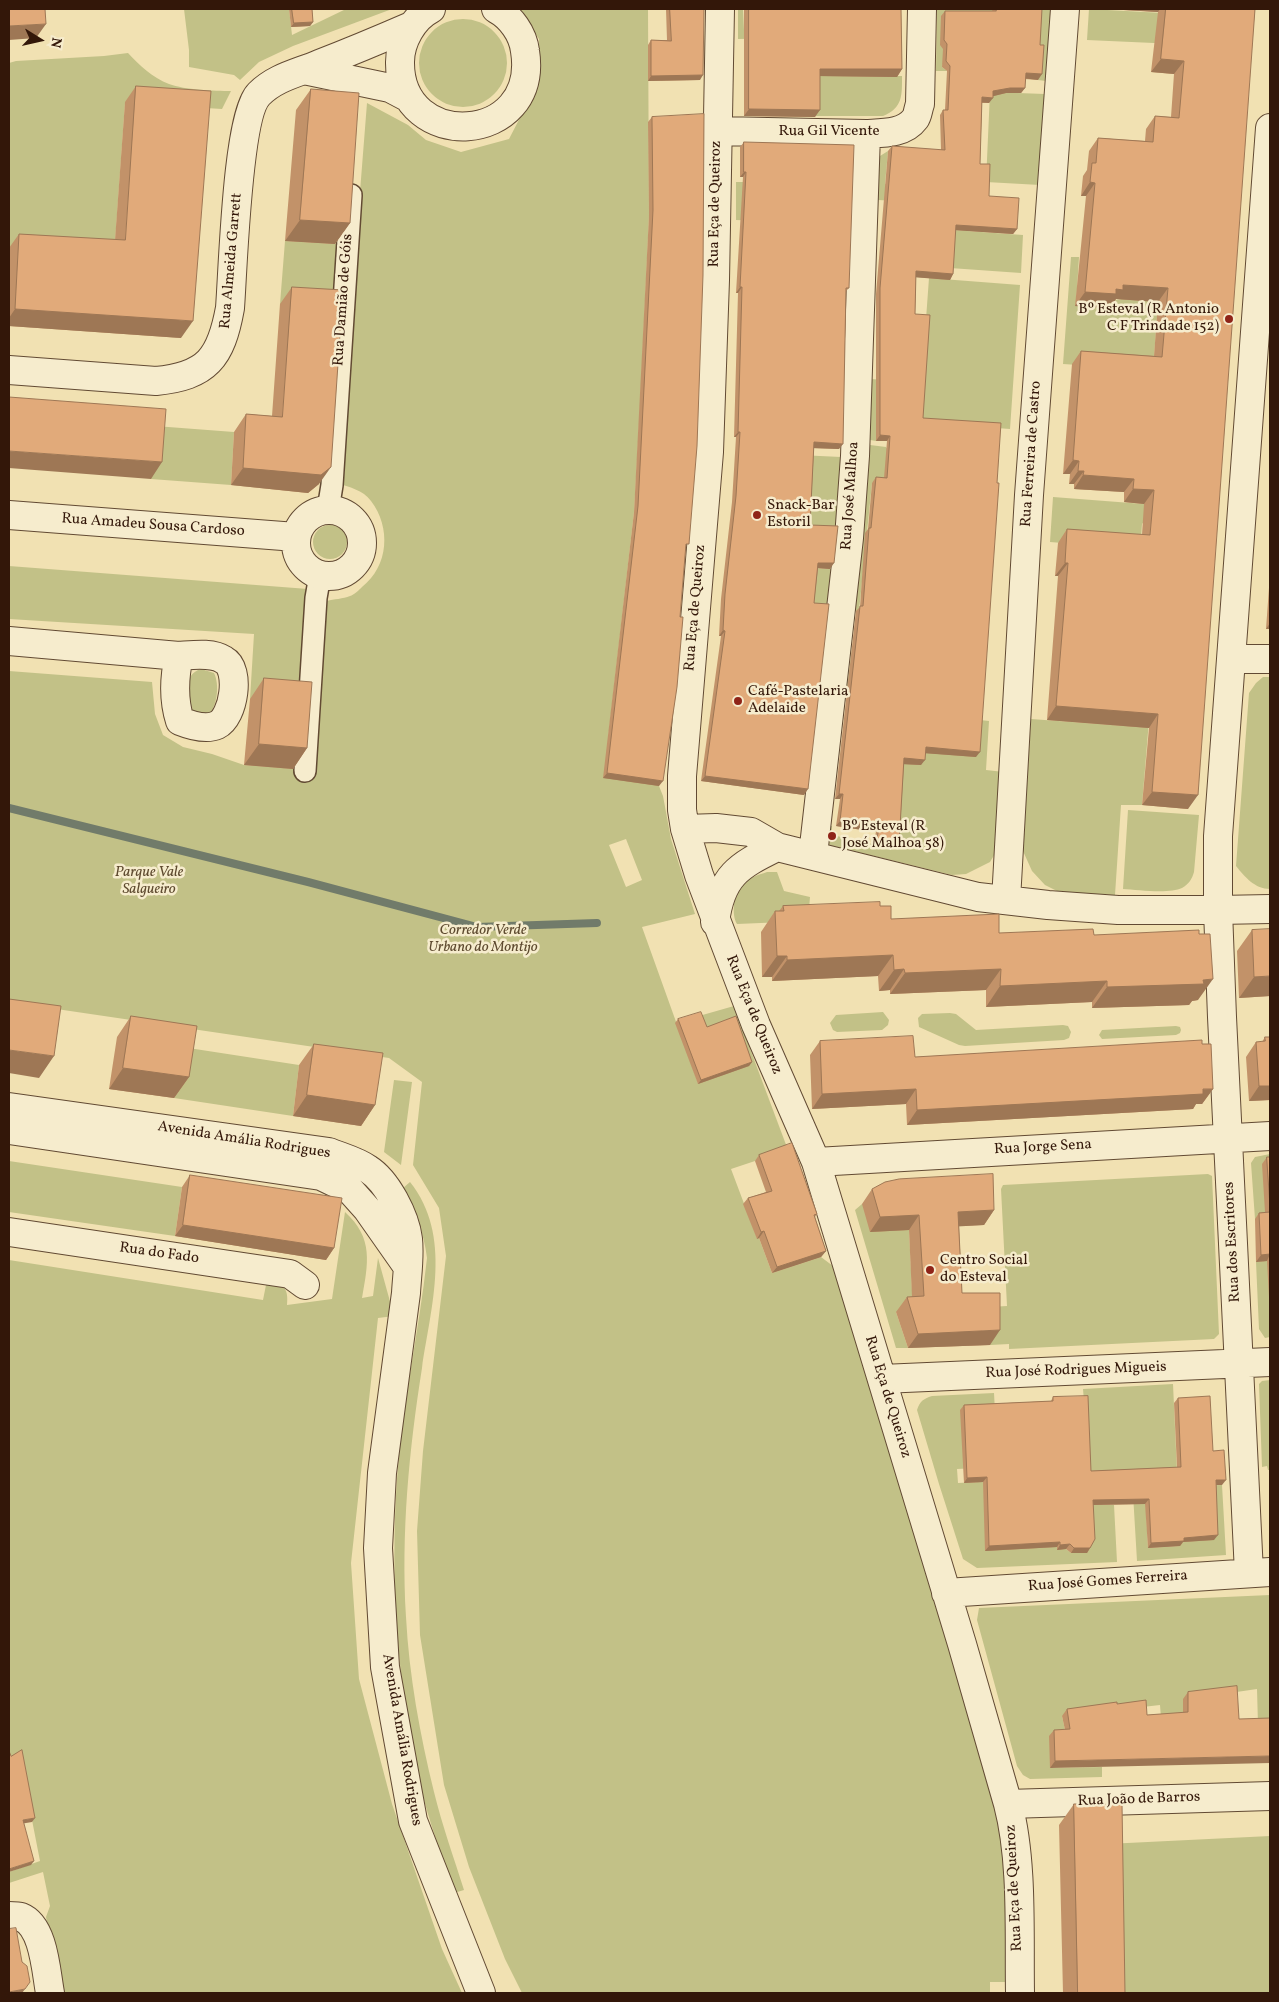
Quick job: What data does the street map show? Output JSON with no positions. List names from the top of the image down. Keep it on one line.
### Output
{"streets":{"street":["Rua Gil Vicente","Rua Eça de Queiroz","Rua Almeida Garrett","Rua Damião de Góis","Rua Ferreira de Castro","Rua José Malhoa","Rua Amadeu Sousa Cardoso","Avenida Amália Rodrigues","Rua Jorge Sena","Rua dos Escritores","Rua do Fado","Rua José Rodrigues Migueis","Rua José Gomes Ferreira","Rua João de Barros"]},"crossings":[["Rua Gil Vicente","Rua Eça de Queiroz"],["Rua Gil Vicente","Rua José Malhoa"],["Rua Eça de Queiroz","Rua Jorge Sena"],["Rua Eça de Queiroz","Rua José Rodrigues Migueis"],["Rua Eça de Queiroz","Rua José Gomes Ferreira"],["Rua Eça de Queiroz","Rua João de Barros"],["Rua Damião de Góis","Rua Amadeu Sousa Cardoso"],["Rua Jorge Sena","Rua dos Escritores"],["Rua dos Escritores","Rua José Rodrigues Migueis"],["Rua dos Escritores","Rua José Gomes Ferreira"]],"parks":["Parque Vale Salgueiro","Corredor Verde Urbano do Montijo"],"places":["Bº Esteval (R Antonio C F Trindade 152)","Snack-Bar Estoril","Café-Pastelaria Adelaide","Bº Esteval (R José Malhoa 58)","Centro Social do Esteval"],"north":"right"}
